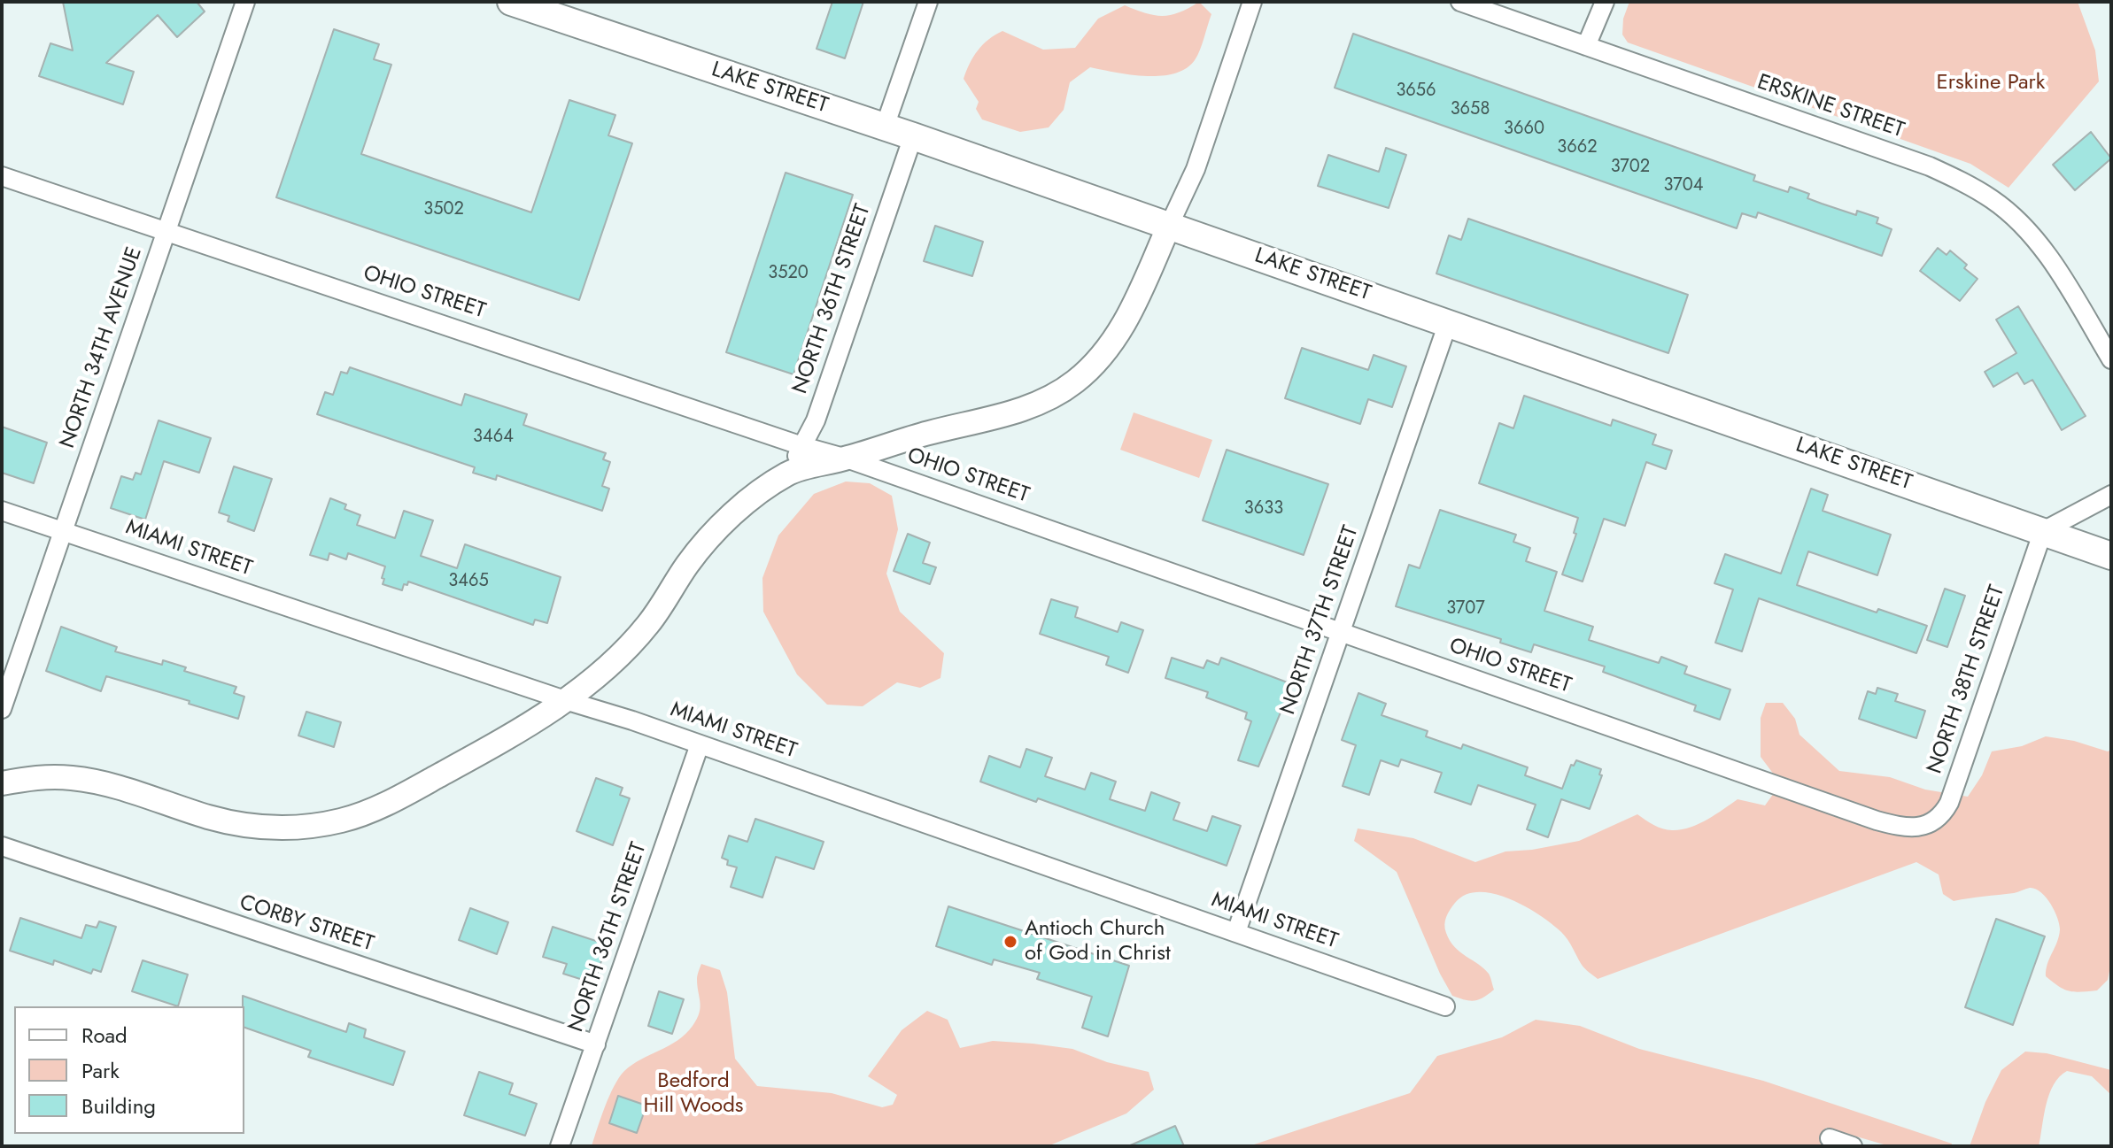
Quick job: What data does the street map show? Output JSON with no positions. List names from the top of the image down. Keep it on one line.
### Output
{"streets":{"main road":["LAKE STREET"],"street":["ERSKINE STREET","OHIO STREET","NORTH 36TH STREET","NORTH 34TH AVENUE","MIAMI STREET","NORTH 37TH STREET","NORTH 38TH STREET","CORBY STREET"]},"crossings":[["LAKE STREET","NORTH 36TH STREET"],["LAKE STREET","NORTH 37TH STREET"],["LAKE STREET","NORTH 38TH STREET"],["OHIO STREET","NORTH 36TH STREET"],["OHIO STREET","NORTH 34TH AVENUE"],["OHIO STREET","NORTH 37TH STREET"],["OHIO STREET","NORTH 38TH STREET"],["NORTH 36TH STREET","MIAMI STREET"],["NORTH 36TH STREET","CORBY STREET"],["NORTH 34TH AVENUE","MIAMI STREET"],["MIAMI STREET","NORTH 37TH STREET"]],"parks":["Erskine Park","Bedford Hill Woods"],"places":["Antioch Church of God in Christ"],"house_numbers":["3656","3658","3660","3662","3702","3704","3502","3520","3464","3633","3465","3707"],"legend":["Road","Park","Building"]}
